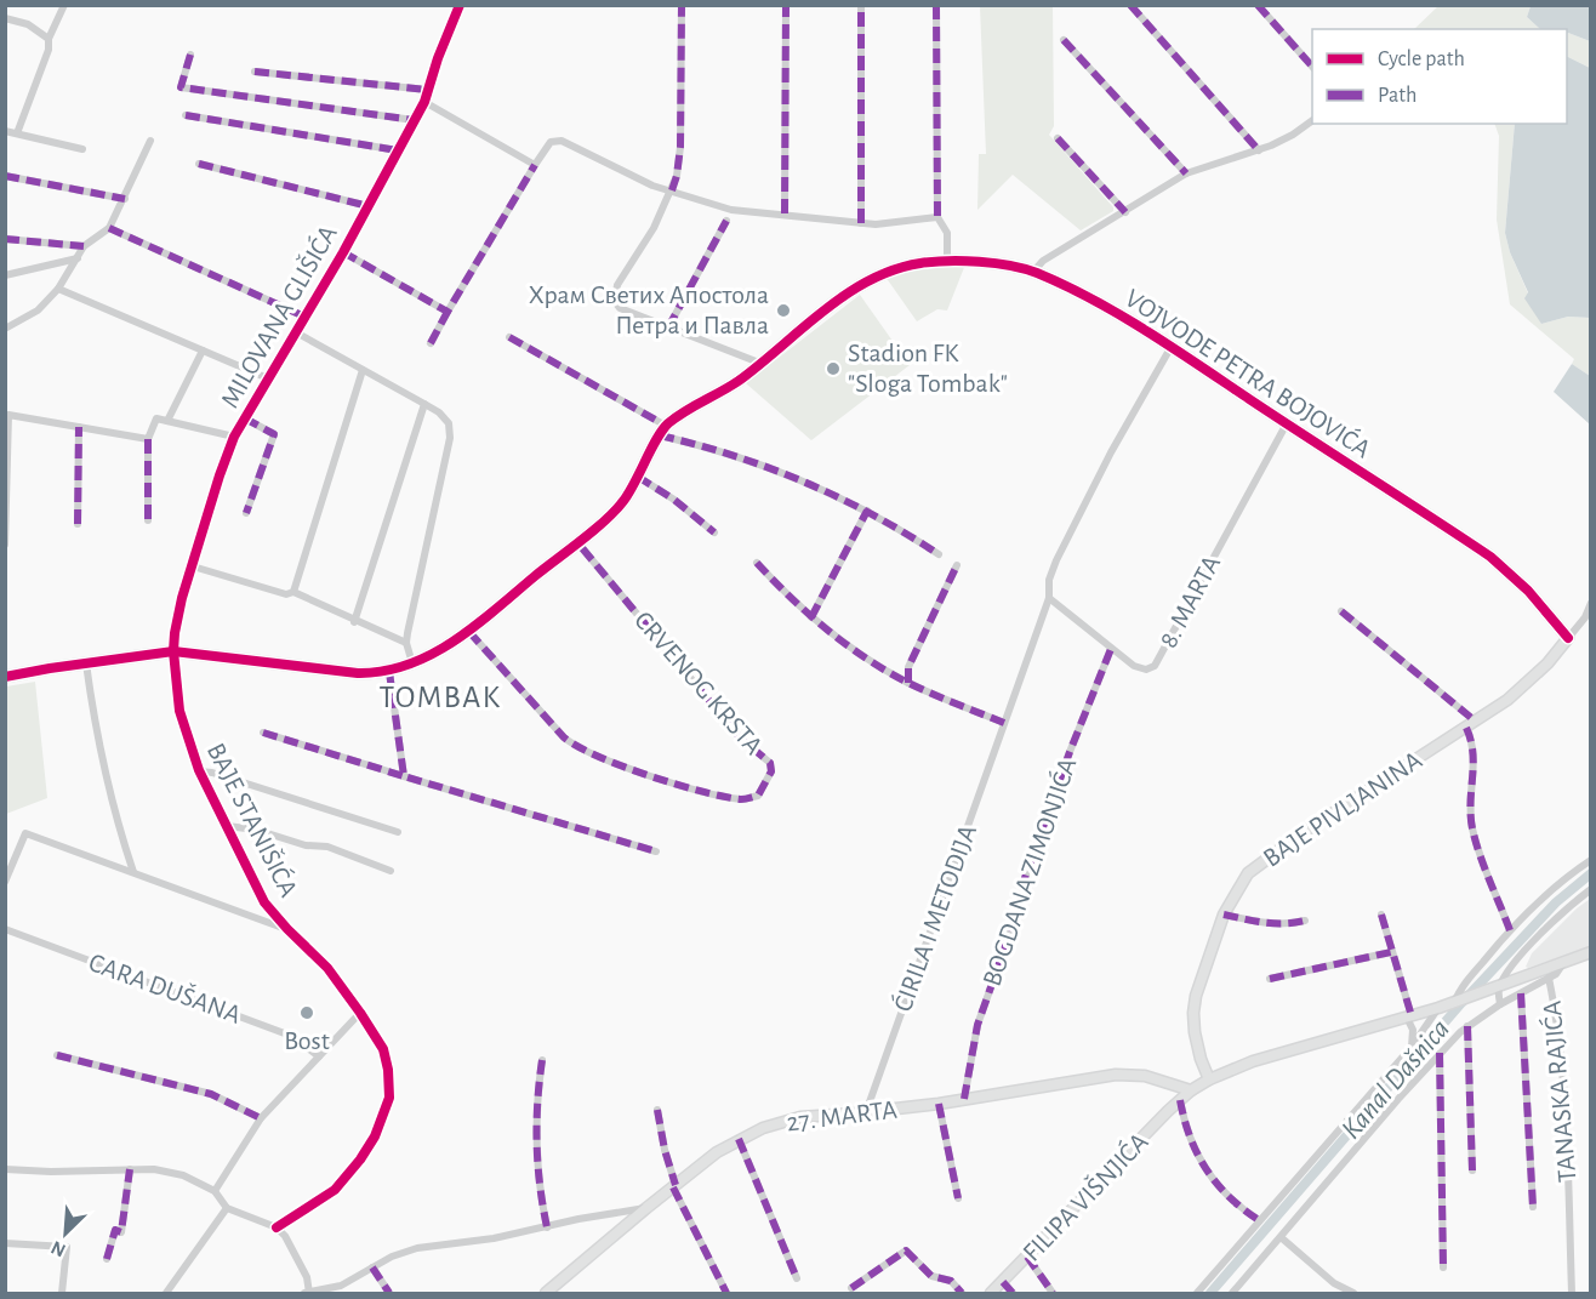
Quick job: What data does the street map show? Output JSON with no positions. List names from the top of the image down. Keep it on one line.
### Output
{"streets":{"street":["MILOVANA GLIŠIĆA","VOJVODE PETRA BOJOVIĆA","8. MARTA","CRVENOG KRSTA","BAJE PIVLJANINA","BAJE STANIŠIĆA","BOGDANA ZIMONJIĆA","ĆIRILA I METODIJA","CARA DUŠANA","TANASKA RAJIĆA","27. MARTA","FILIPA VIŠNJIĆA"]},"crossings":[["MILOVANA GLIŠIĆA","VOJVODE PETRA BOJOVIĆA"],["MILOVANA GLIŠIĆA","BAJE STANIŠIĆA"],["VOJVODE PETRA BOJOVIĆA","8. MARTA"],["VOJVODE PETRA BOJOVIĆA","CRVENOG KRSTA"],["VOJVODE PETRA BOJOVIĆA","BAJE PIVLJANINA"],["VOJVODE PETRA BOJOVIĆA","BAJE STANIŠIĆA"],["VOJVODE PETRA BOJOVIĆA","ĆIRILA I METODIJA"],["8. MARTA","BOGDANA ZIMONJIĆA"],["8. MARTA","ĆIRILA I METODIJA"],["BAJE PIVLJANINA","FILIPA VIŠNJIĆA"],["BOGDANA ZIMONJIĆA","27. MARTA"],["ĆIRILA I METODIJA","27. MARTA"],["27. MARTA","FILIPA VIŠNJIĆA"]],"districts":["TOMBAK"],"water":["Kanal Dašnica"],"places":["Храм Светих Апостола Петра и Павла","Stadion FK \"Sloga Tombak\"","Bost"],"legend":["Cycle path","Path"],"north":"bottom left"}
